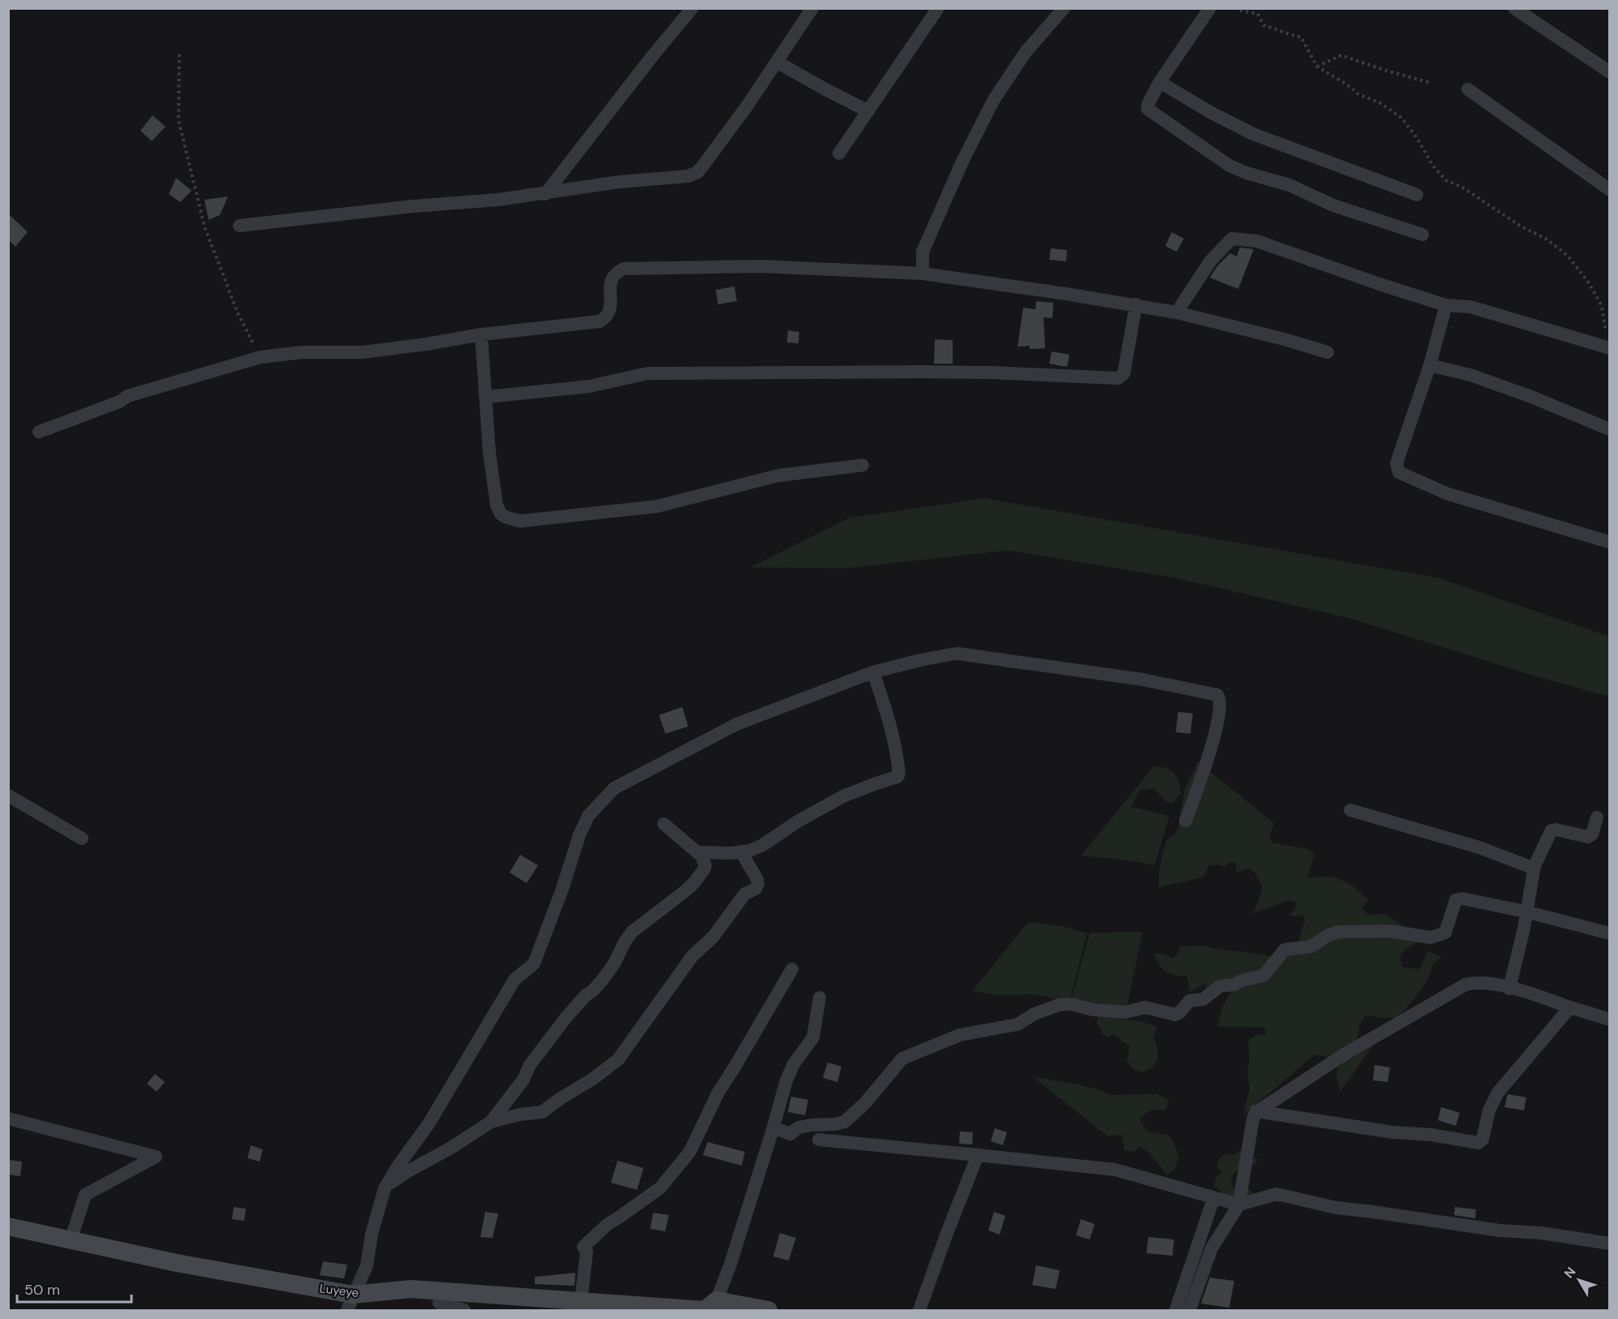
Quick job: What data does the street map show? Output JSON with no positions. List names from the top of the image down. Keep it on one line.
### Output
{"streets":{"street":["Luyeye"]},"scale_bar":"50 m","north":"top left"}
